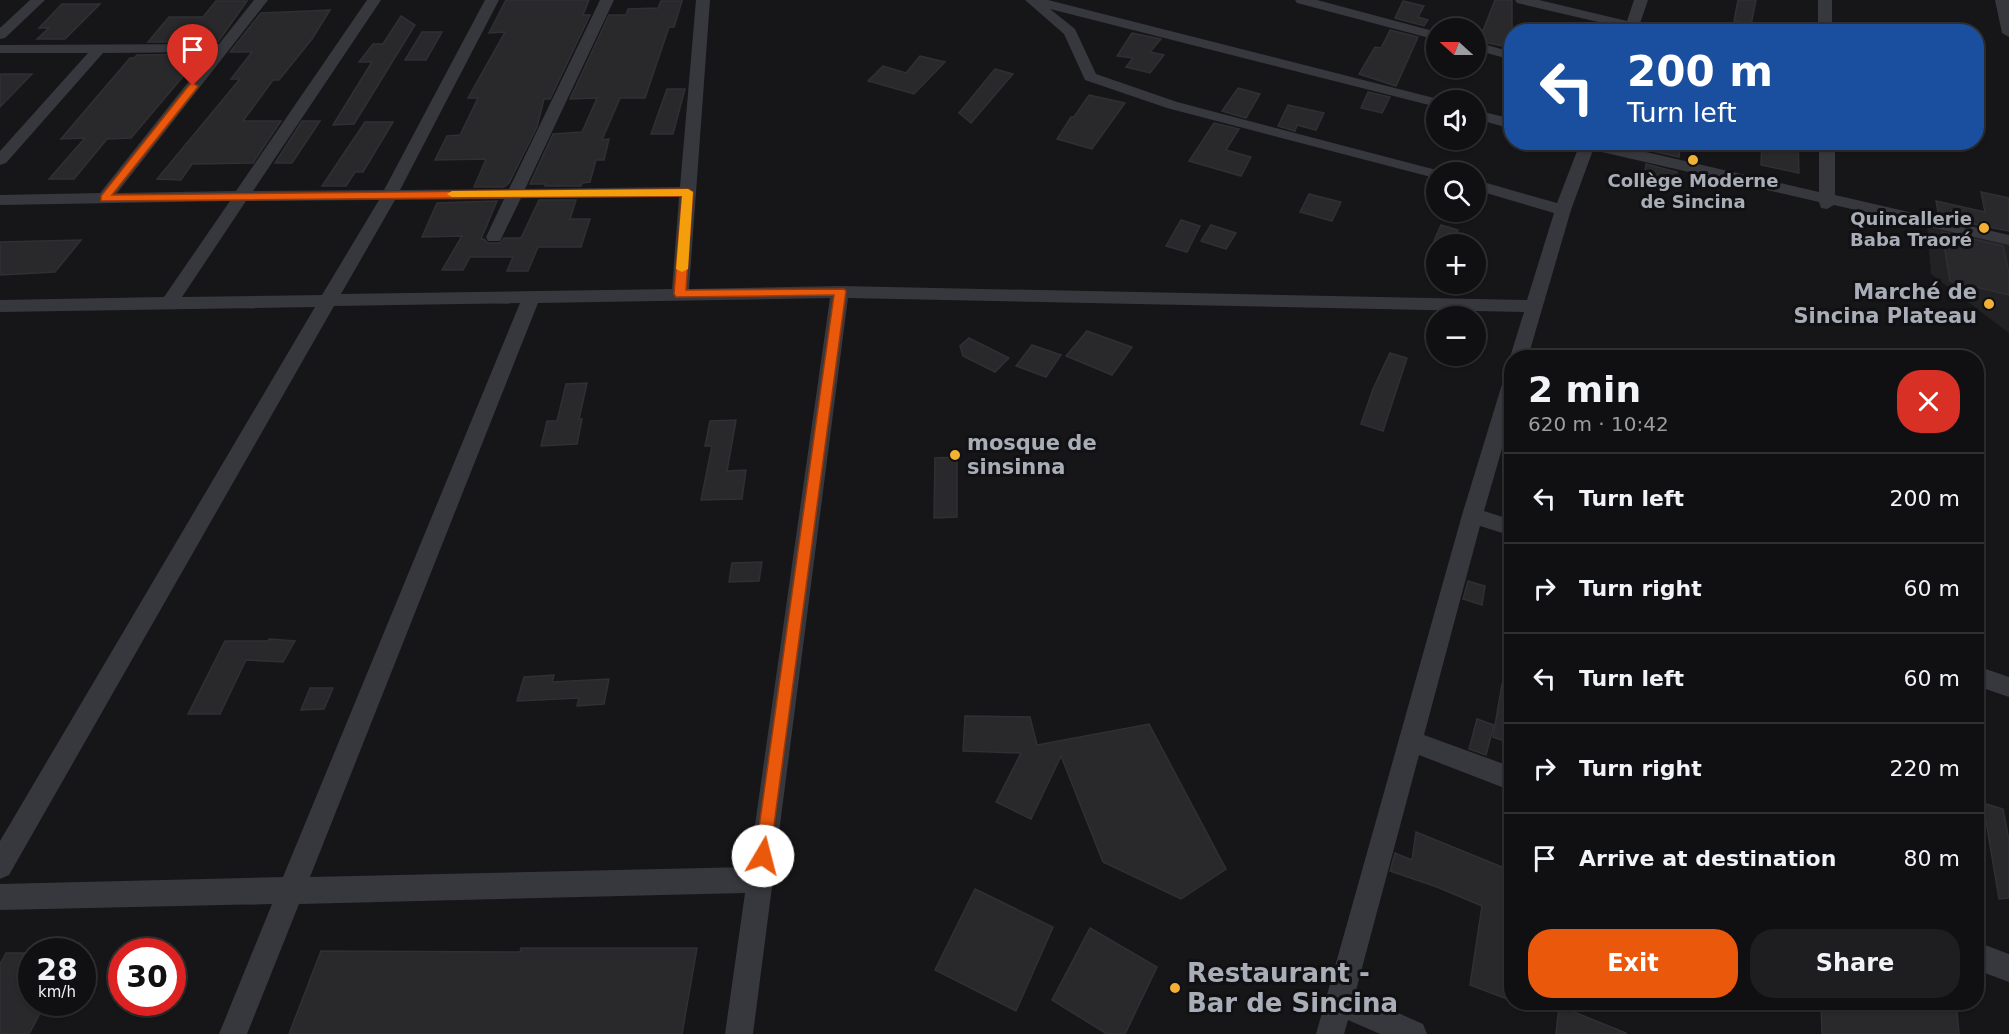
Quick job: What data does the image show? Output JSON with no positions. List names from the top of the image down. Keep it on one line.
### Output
{"places":["Collège Moderne de Sincina","Quincallerie Baba Traoré","Marché de Sincina Plateau","mosque de sinsinna","Restaurant - Bar de Sincina"],"north":"left","page":{"map_buttons":["+","−"],"turn":["200 m","Turn left"],"heading":["2 min","620 m · 10:42"],"list":[{"name":"Turn left","value":"200 m"},{"name":"Turn right","value":"60 m"},{"name":"Turn left","value":"60 m"},{"name":"Turn right","value":"220 m"},{"name":"Arrive at destination","value":"80 m"}],"buttons":["Exit","Share"],"speed":"28 km/h","limit":"30"}}
